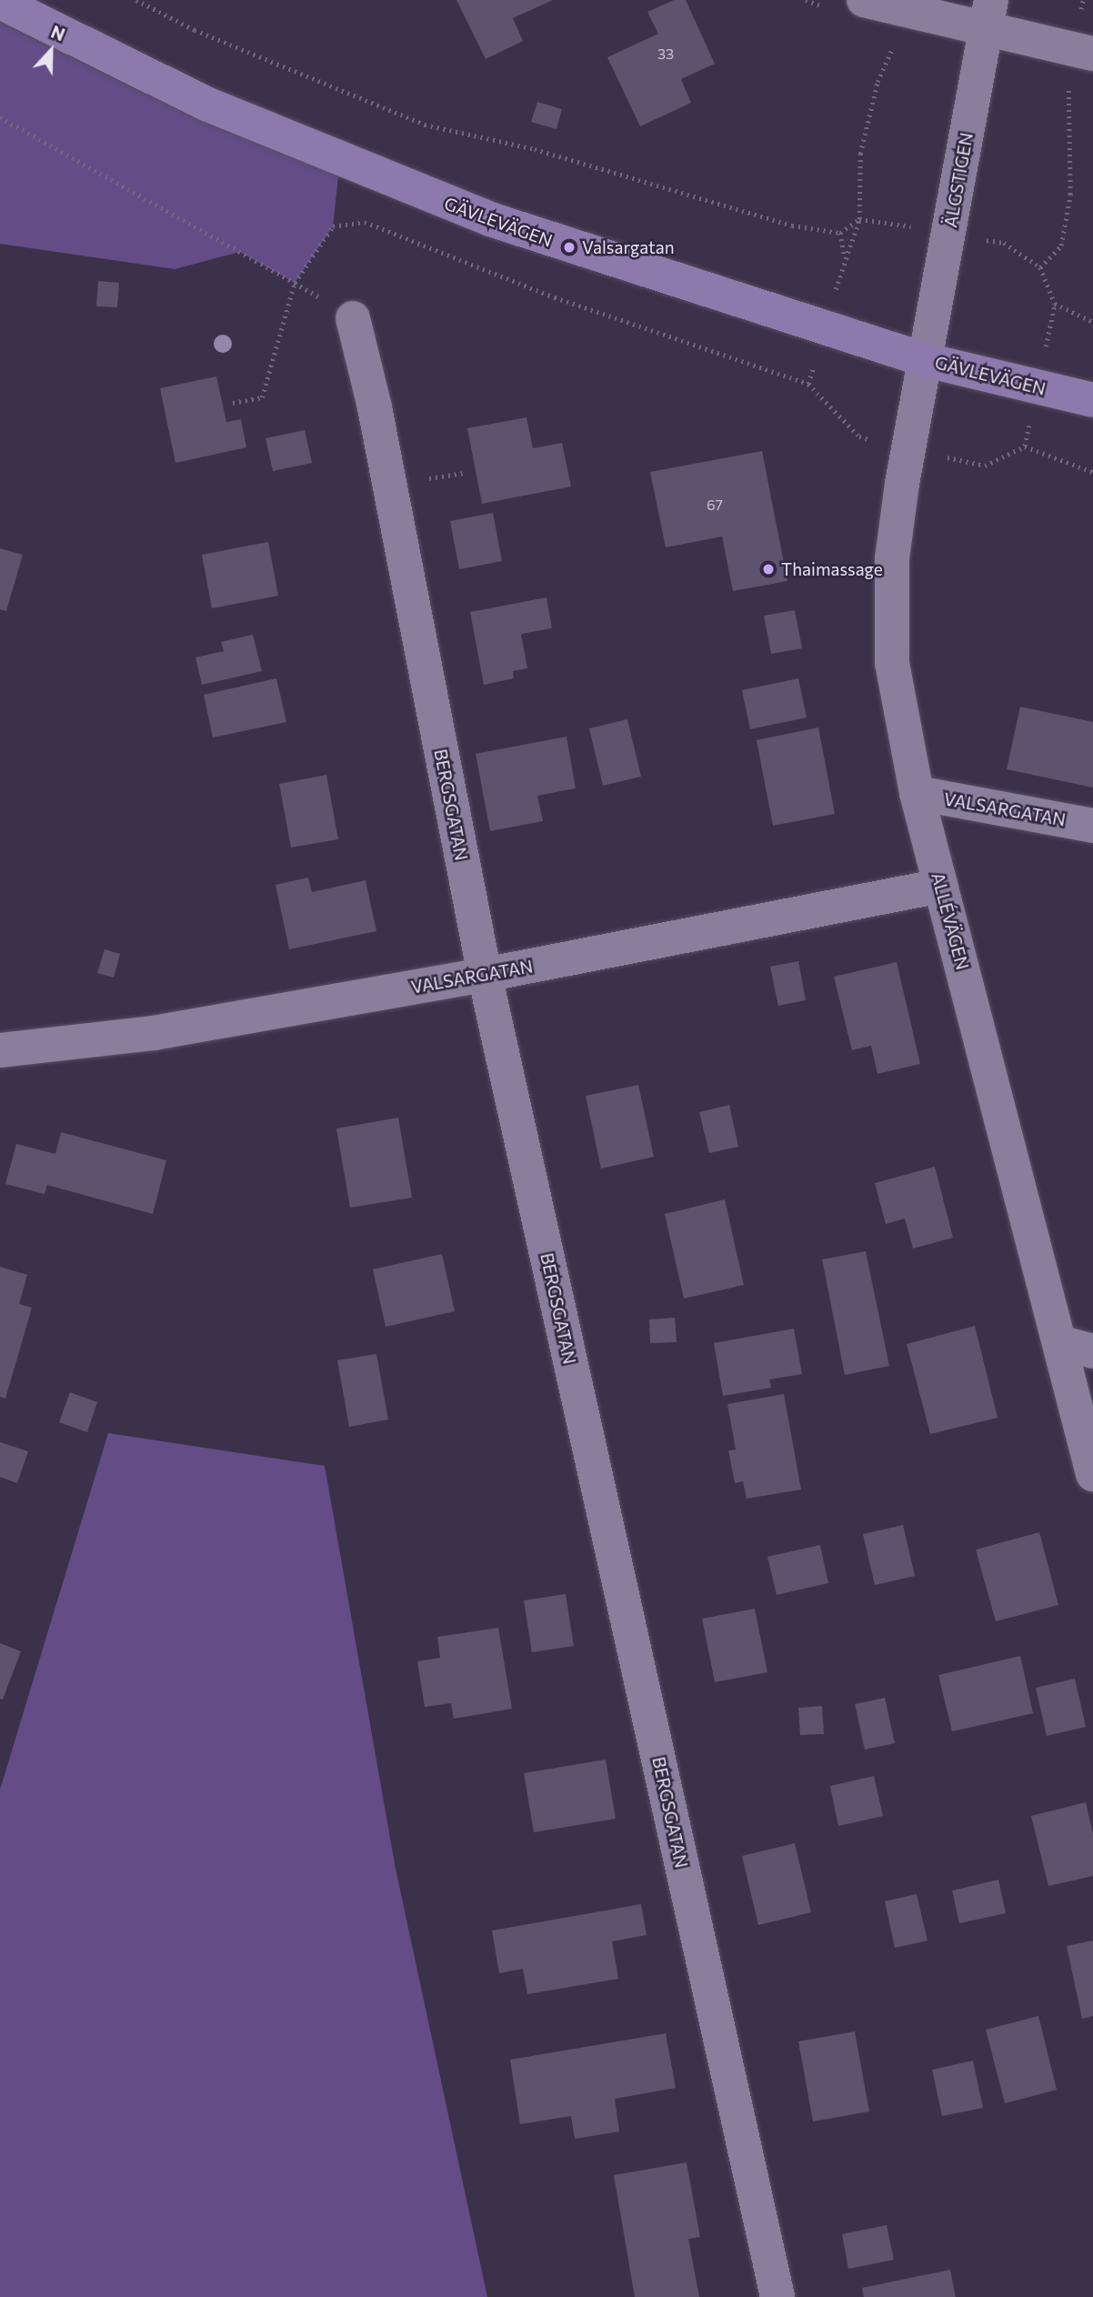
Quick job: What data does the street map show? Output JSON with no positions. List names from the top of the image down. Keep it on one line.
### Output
{"streets":{"main road":["GÄVLEVÄGEN"],"street":["ÄLGSTIGEN","BERGSGATAN","VALSARGATAN","ALLÉVÄGEN"]},"crossings":[["ÄLGSTIGEN","GÄVLEVÄGEN"],["ÄLGSTIGEN","ALLÉVÄGEN"],["GÄVLEVÄGEN","ALLÉVÄGEN"],["BERGSGATAN","VALSARGATAN"],["VALSARGATAN","ALLÉVÄGEN"]],"places":["Valsargatan","Thaimassage"],"house_numbers":["33","67"],"north":"top"}
